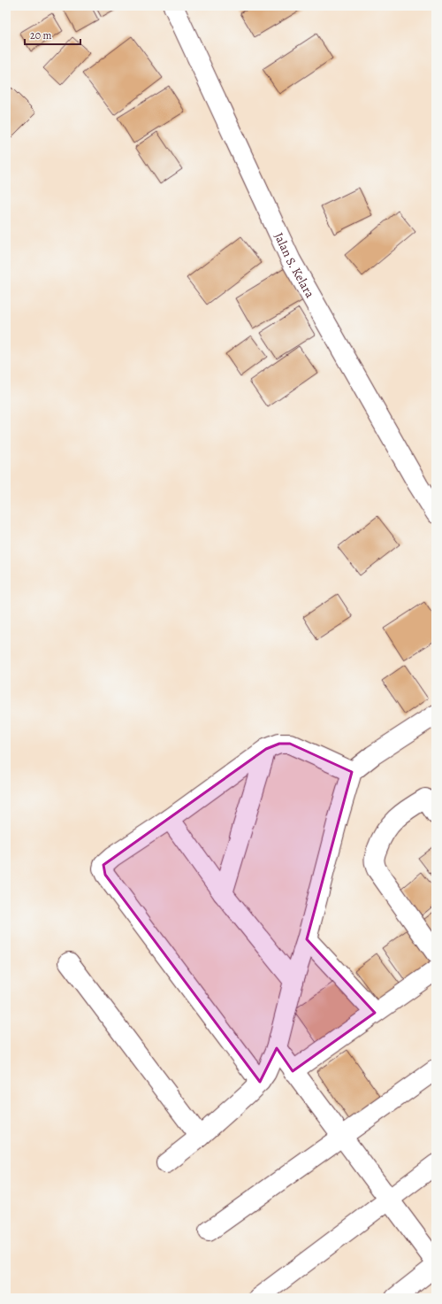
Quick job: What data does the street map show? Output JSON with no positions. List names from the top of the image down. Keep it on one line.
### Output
{"streets":{"street":["Jalan S. Kelara"]},"scale_bar":"20 m"}
